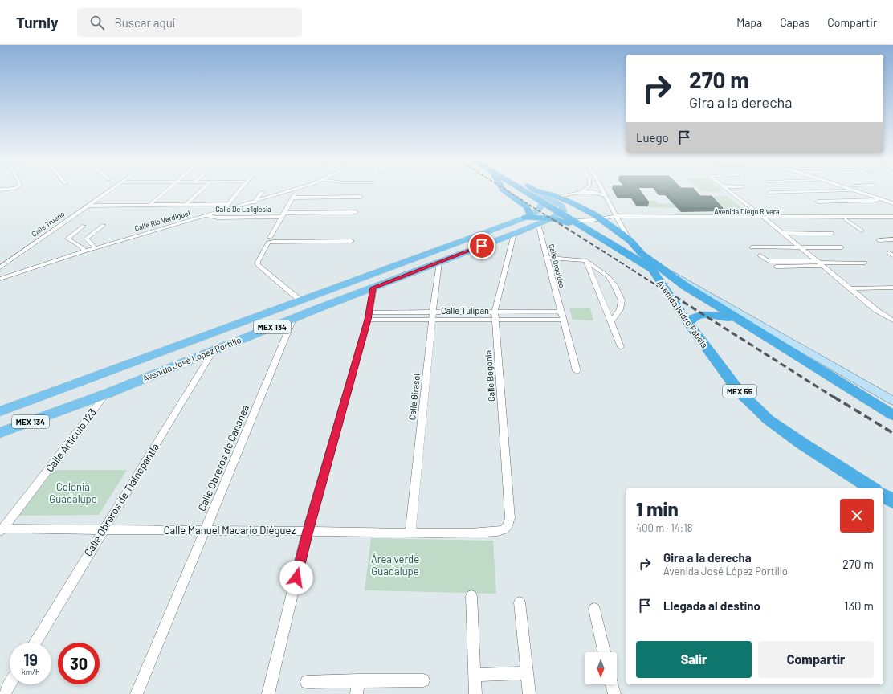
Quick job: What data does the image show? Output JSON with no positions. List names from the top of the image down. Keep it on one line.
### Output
{"streets":{"highway":["Avenida Isidro Fabela","MEX 55"],"main road":["MEX 134","Avenida José López Portillo"],"street":["Calle De La Iglesia","Avenida Diego Rivera","Calle Río Verdiguel","Calle Trueno","Calle Orquidea","Calle Tulipan","Calle Begonia","Calle Girasol","Calle Artículo 123","Calle Obreros de Cananea","Calle Obreros de Tlalnepantla","Calle Manuel Macario Diéguez"]},"crossings":[["Calle De La Iglesia","Calle Río Verdiguel"],["Avenida Diego Rivera","Avenida Isidro Fabela"],["Calle Orquidea","Calle Tulipan"],["Calle Orquidea","Avenida José López Portillo"],["Calle Tulipan","Calle Begonia"],["Calle Tulipan","Calle Girasol"],["Avenida Isidro Fabela","Avenida José López Portillo"],["Avenida Isidro Fabela","MEX 55"],["Avenida José López Portillo","Calle Begonia"],["Avenida José López Portillo","MEX 55"],["Avenida José López Portillo","Calle Girasol"],["Avenida José López Portillo","Calle Artículo 123"],["Avenida José López Portillo","Calle Obreros de Cananea"],["Avenida José López Portillo","Calle Obreros de Tlalnepantla"],["Calle Begonia","Calle Manuel Macario Diéguez"],["Calle Girasol","Calle Manuel Macario Diéguez"],["Calle Artículo 123","Calle Manuel Macario Diéguez"],["Calle Obreros de Cananea","Calle Manuel Macario Diéguez"],["Calle Obreros de Tlalnepantla","Calle Manuel Macario Diéguez"]],"parks":["Colonia Guadalupe","Área verde Guadalupe"],"north":"bottom","page":{"header":"Turnly","search":"Buscar aquí","nav":["Mapa","Capas","Compartir"],"turn":["270 m","Gira a la derecha"],"then":"Luego","heading":["1 min","400 m · 14:18"],"list":[{"name":"Gira a la derecha","note":"Avenida José López Portillo","value":"270 m"},{"name":"Llegada al destino","value":"130 m"}],"buttons":["Salir","Compartir"],"speed":"19 km/h","limit":"30"}}
